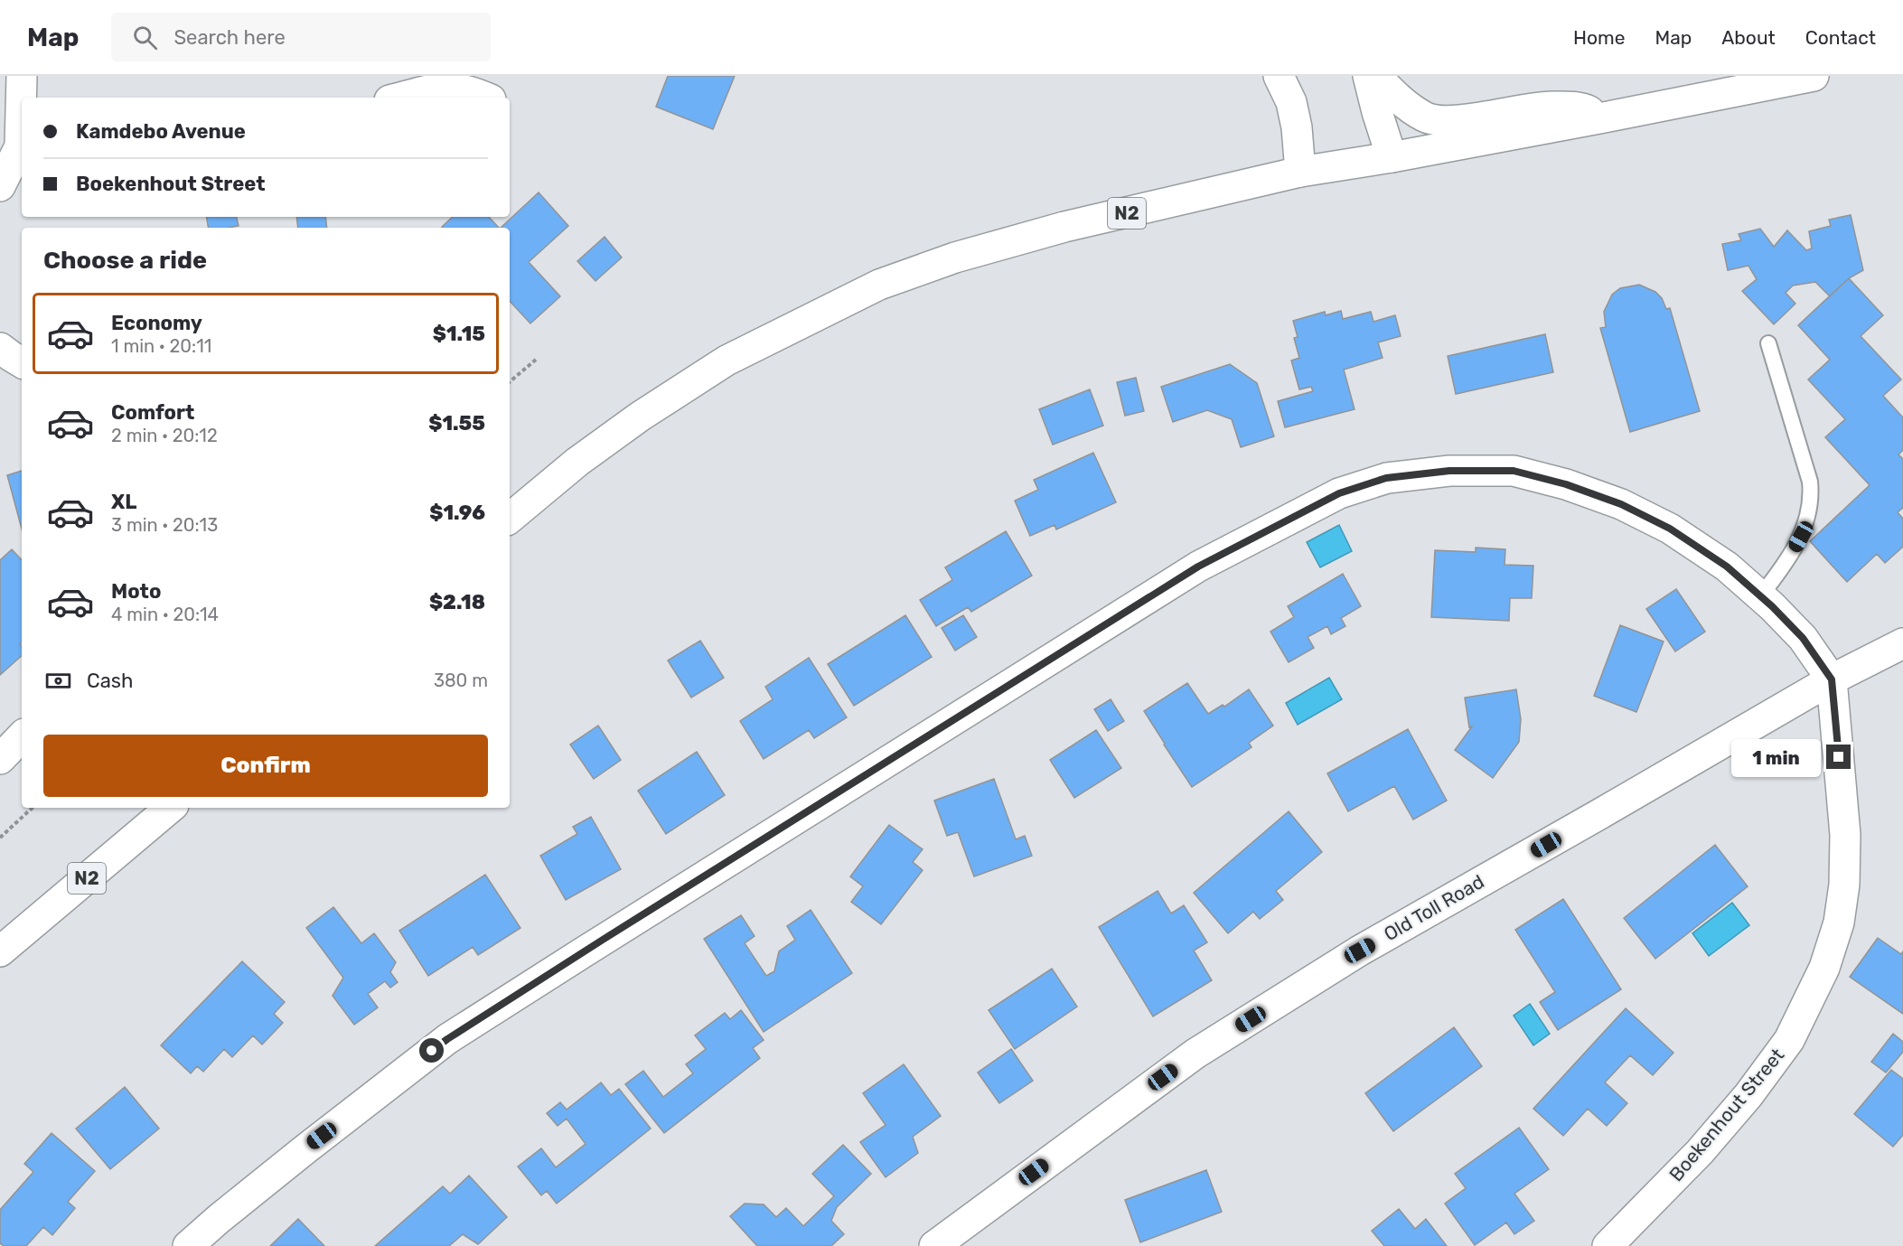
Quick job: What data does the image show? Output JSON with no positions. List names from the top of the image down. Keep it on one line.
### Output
{"streets":{"main road":["N2","Old Toll Road","Boekenhout Street"]},"crossings":[["Old Toll Road","Boekenhout Street"]],"page":{"header":"Map","search":"Search here","nav":["Home","Map","About","Contact"],"banner":["Kamdebo Avenue","Boekenhout Street"],"heading":"Choose a ride","list":[{"name":"Economy","note":"1 min · 20:11","value":"$1.15"},{"name":"Comfort","note":"2 min · 20:12","value":"$1.55"},{"name":"XL","note":"3 min · 20:13","value":"$1.96"},{"name":"Moto","note":"4 min · 20:14","value":"$2.18"}],"pay":["Cash","380 m"],"buttons":"Confirm","bubble":"1 min"}}
